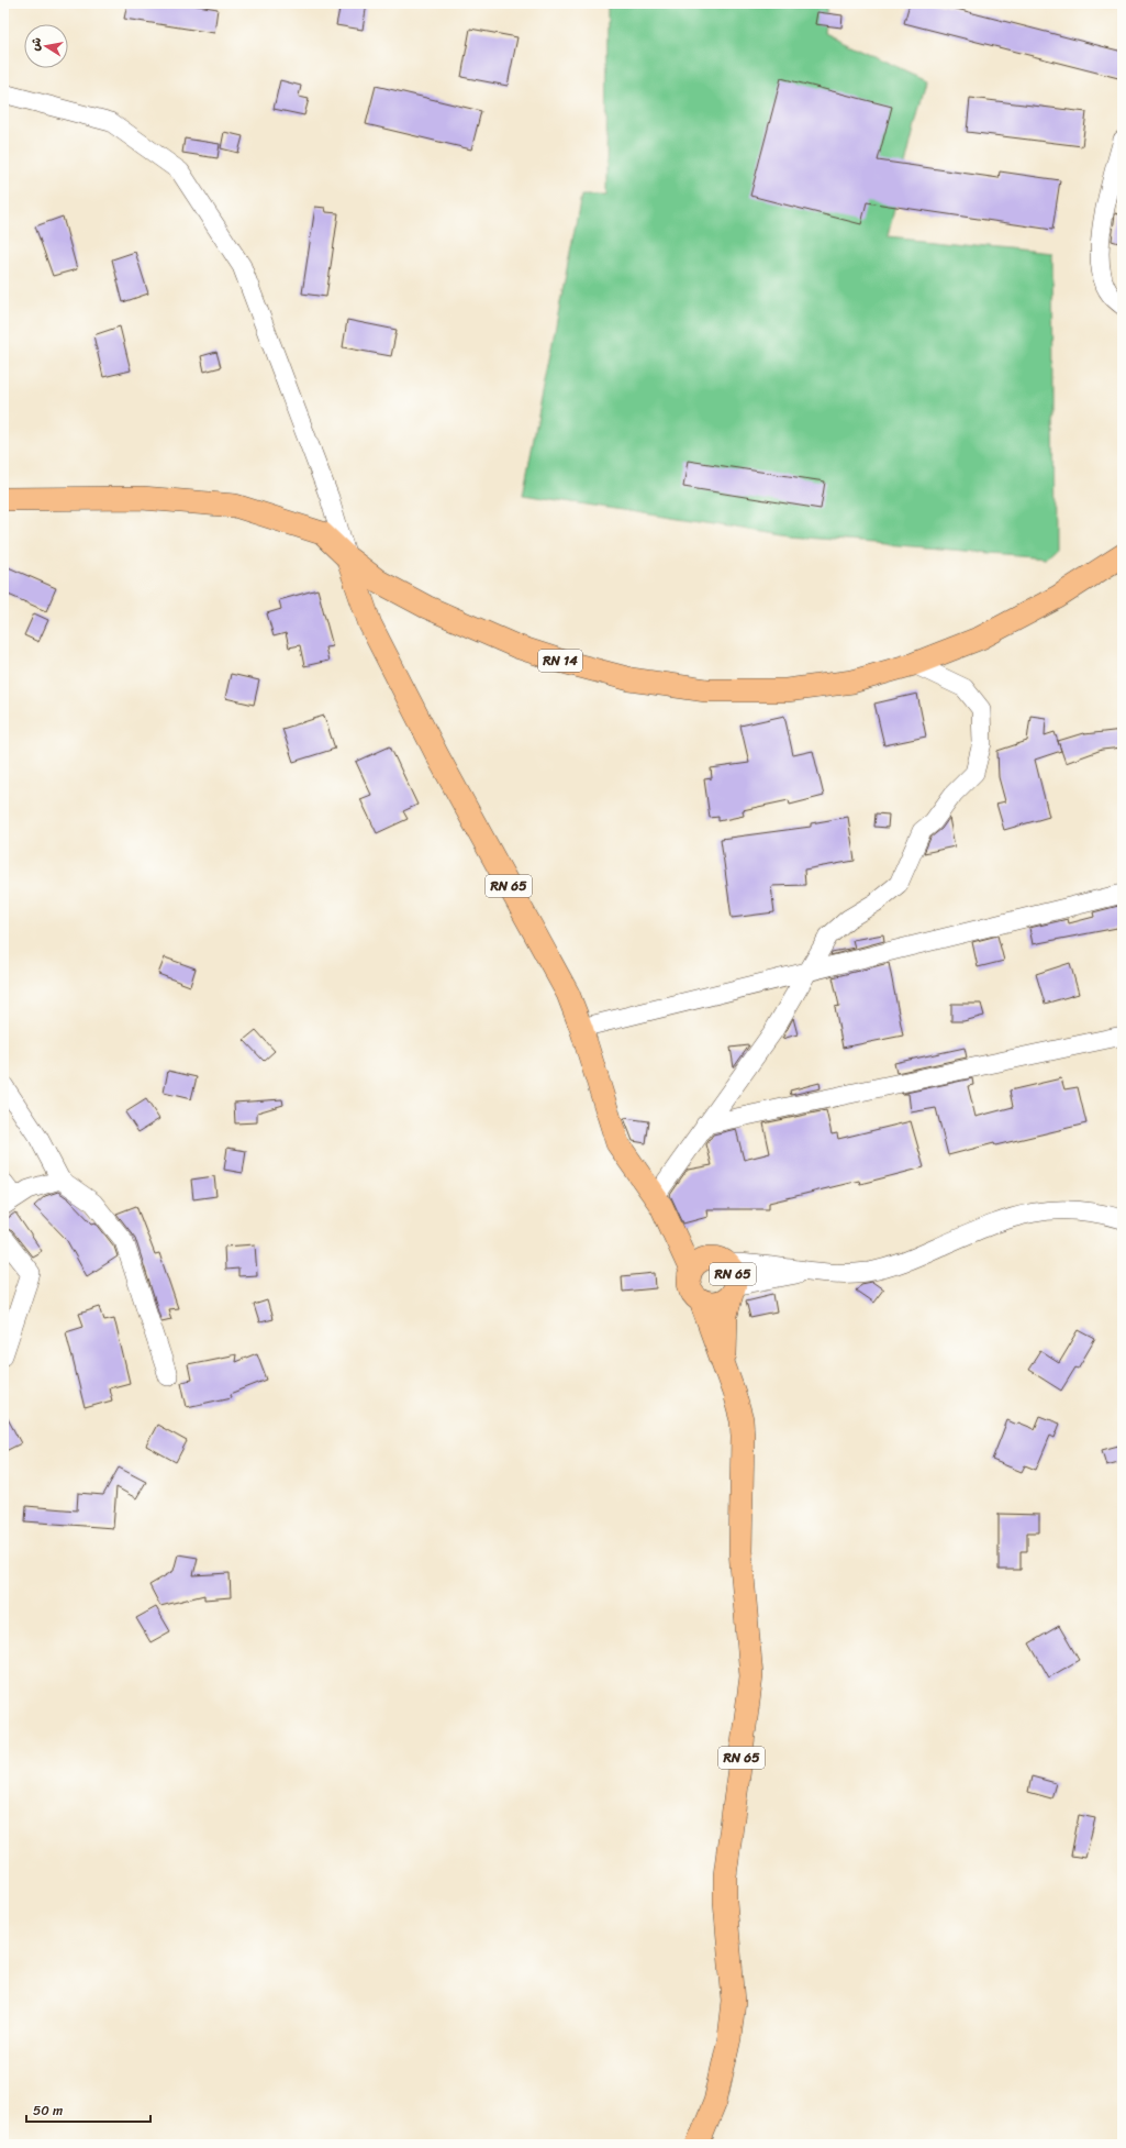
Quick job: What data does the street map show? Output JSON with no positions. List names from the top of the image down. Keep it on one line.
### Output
{"streets":{"main road":["RN 14","RN 65"]},"crossings":[["RN 14","RN 65"]],"scale_bar":"50 m","north":"left"}
